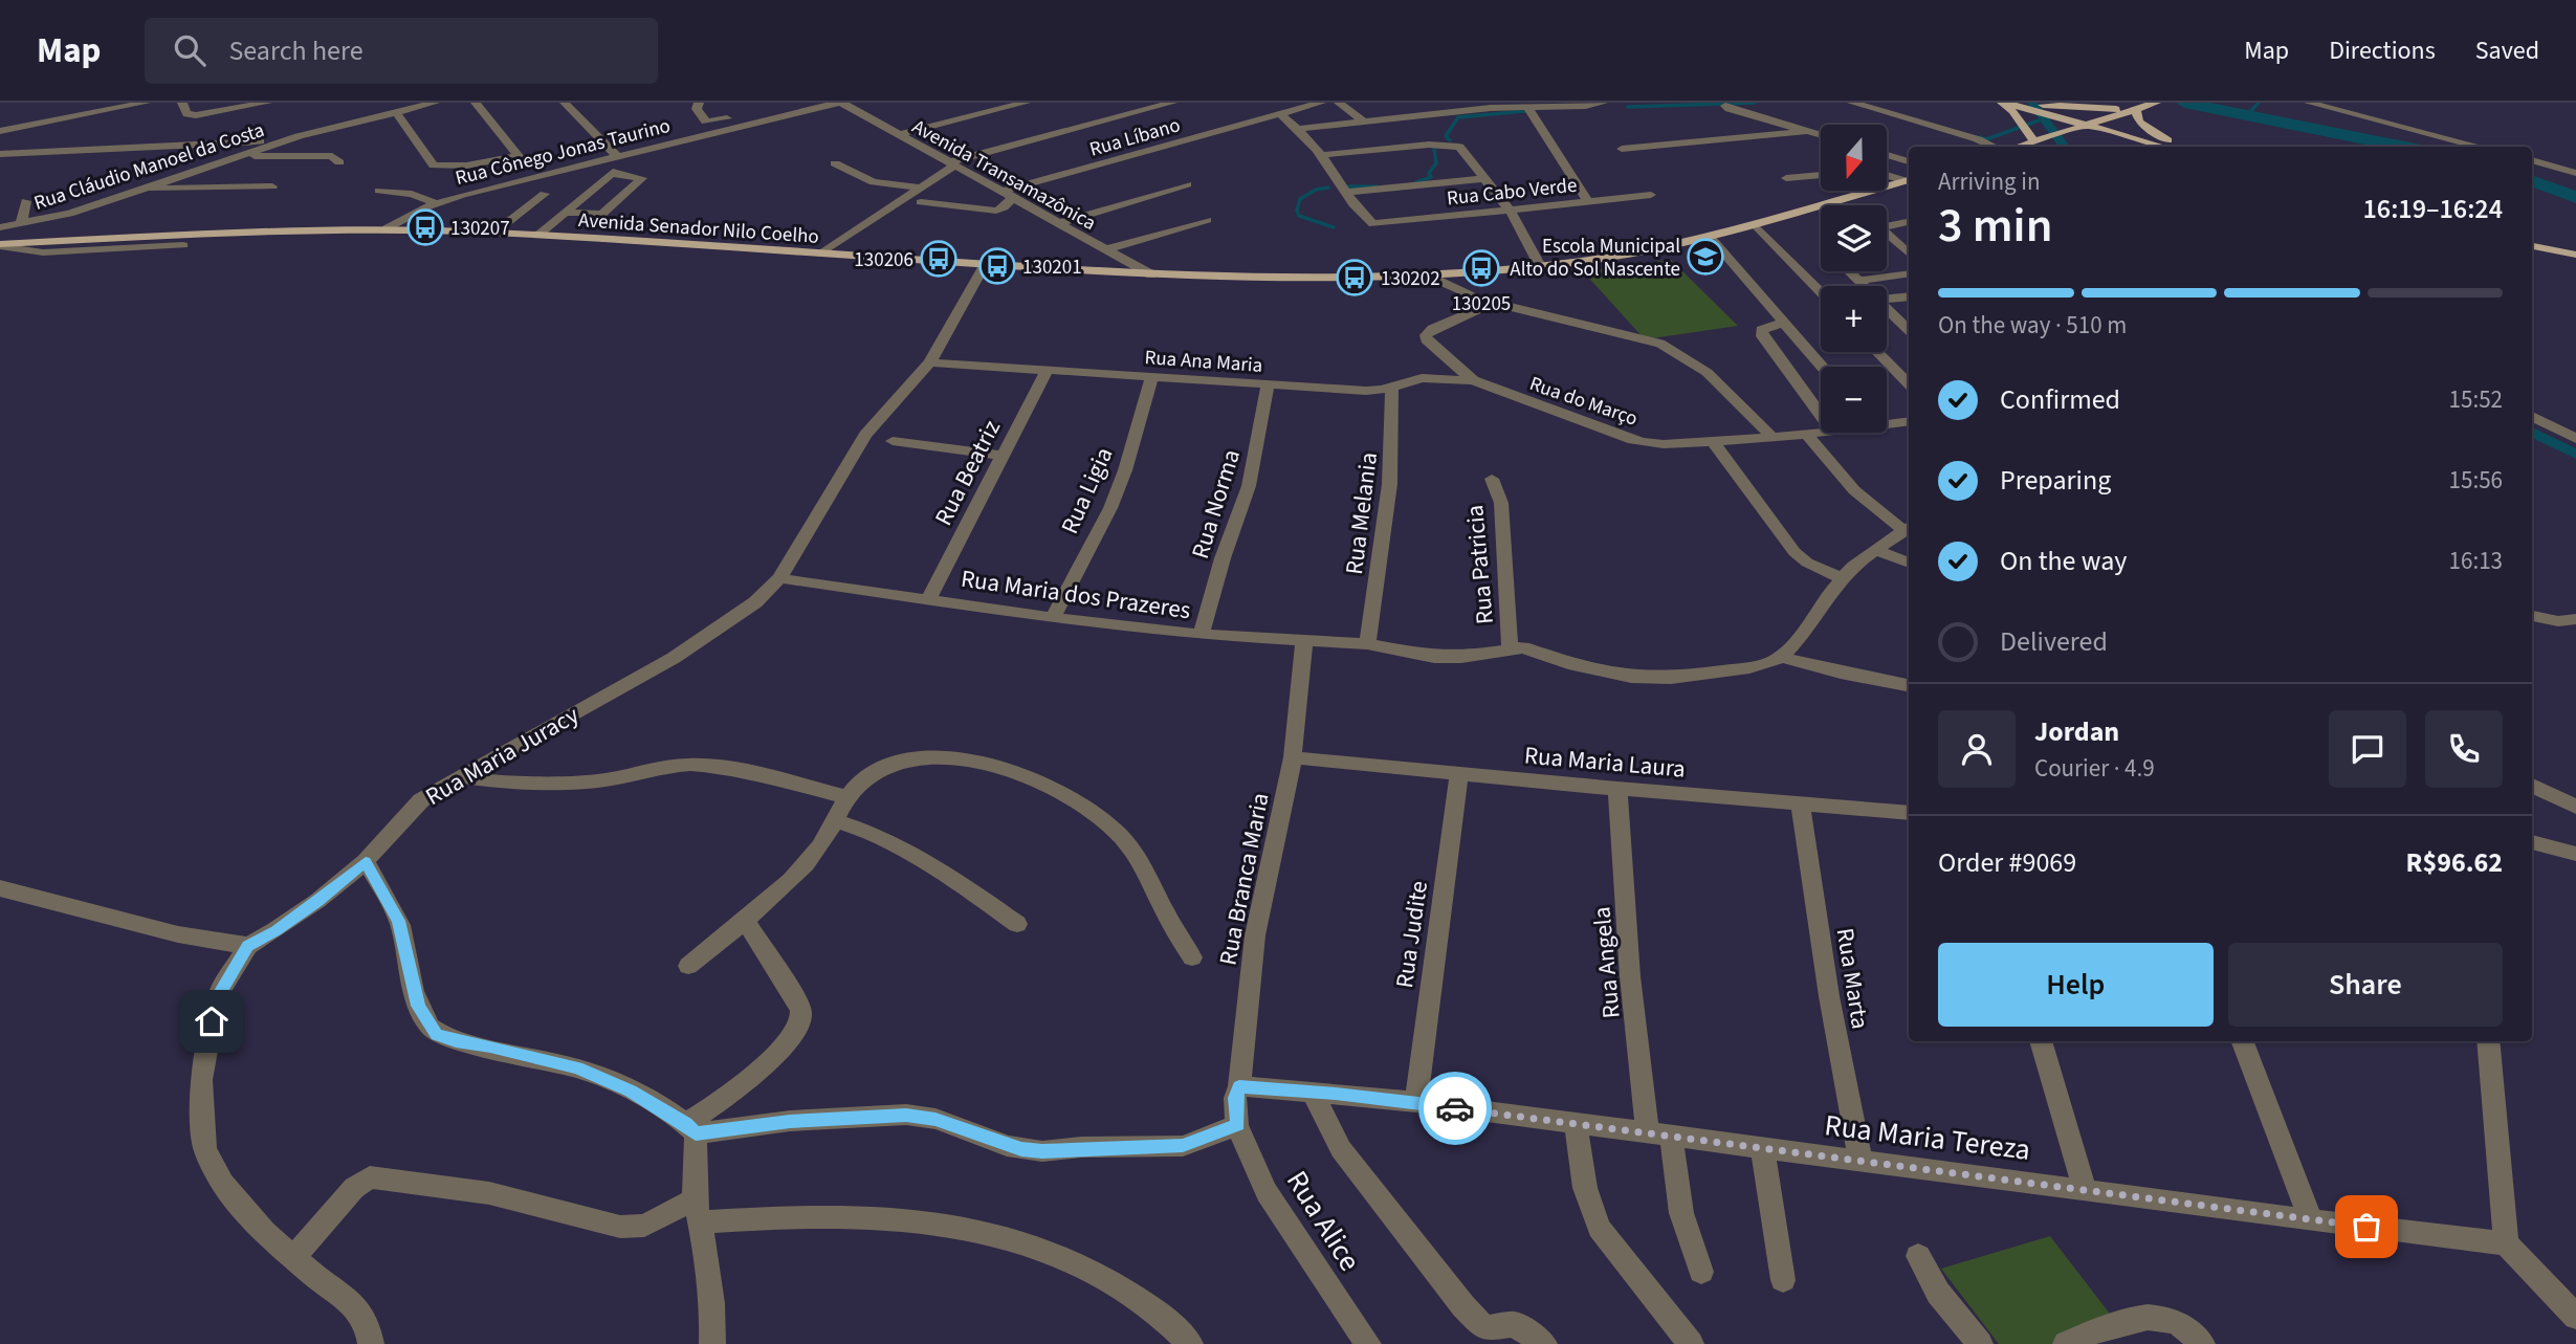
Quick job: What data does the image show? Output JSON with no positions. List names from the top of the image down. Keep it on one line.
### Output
{"streets":{"main road":["Avenida Senador Nilo Coelho"],"street":["Rua Líbano","Rua Cônego Jonas Taurino","Rua Cláudio Manoel da Costa","Avenida Transamazônica","Rua Cabo Verde","Rua Ana Maria","Rua do Março","Rua Beatriz","Rua Ligia","Rua Norma","Rua Melania","Rua Patricia","Rua Maria dos Prazeres","Rua Maria Juracy","Rua Maria Laura","Rua Branca Maria","Rua Judite","Rua Angela","Rua Marta","Rua Maria Tereza","Rua Alice"]},"crossings":[["Rua Líbano","Avenida Transamazônica"],["Rua Cônego Jonas Taurino","Avenida Transamazônica"],["Rua Cônego Jonas Taurino","Avenida Senador Nilo Coelho"],["Avenida Transamazônica","Avenida Senador Nilo Coelho"],["Avenida Senador Nilo Coelho","Rua Maria Juracy"],["Rua Ana Maria","Rua do Março"],["Rua Ana Maria","Rua Beatriz"],["Rua Ana Maria","Rua Ligia"],["Rua Ana Maria","Rua Norma"],["Rua Ana Maria","Rua Melania"],["Rua Ana Maria","Rua Maria Juracy"],["Rua Beatriz","Rua Maria dos Prazeres"],["Rua Ligia","Rua Maria dos Prazeres"],["Rua Norma","Rua Maria dos Prazeres"],["Rua Melania","Rua Maria dos Prazeres"],["Rua Patricia","Rua Maria dos Prazeres"],["Rua Maria dos Prazeres","Rua Maria Juracy"],["Rua Maria dos Prazeres","Rua Branca Maria"],["Rua Maria Laura","Rua Branca Maria"],["Rua Maria Laura","Rua Judite"],["Rua Maria Laura","Rua Angela"],["Rua Maria Laura","Rua Marta"],["Rua Branca Maria","Rua Maria Tereza"],["Rua Branca Maria","Rua Alice"],["Rua Judite","Rua Maria Tereza"],["Rua Angela","Rua Maria Tereza"],["Rua Marta","Rua Maria Tereza"]],"places":{"bus stop":["130207","130206","130201","130205","130202"],"school or university":["Escola Municipal Alto do Sol Nascente"]},"north":"bottom","page":{"header":"Map","search":"Search here","nav":["Map","Directions","Saved"],"map_buttons":["+","−"],"heading":["3 min","Arriving in","16:19–16:24"],"panel":["Jordan","Courier · 4.9","Order #9069","R$96.62"],"bar":"On the way · 510 m","list":[["Confirmed","15:52"],["Preparing","15:56"],["On the way","16:13"],"Delivered"],"buttons":["Help","Share"]}}
